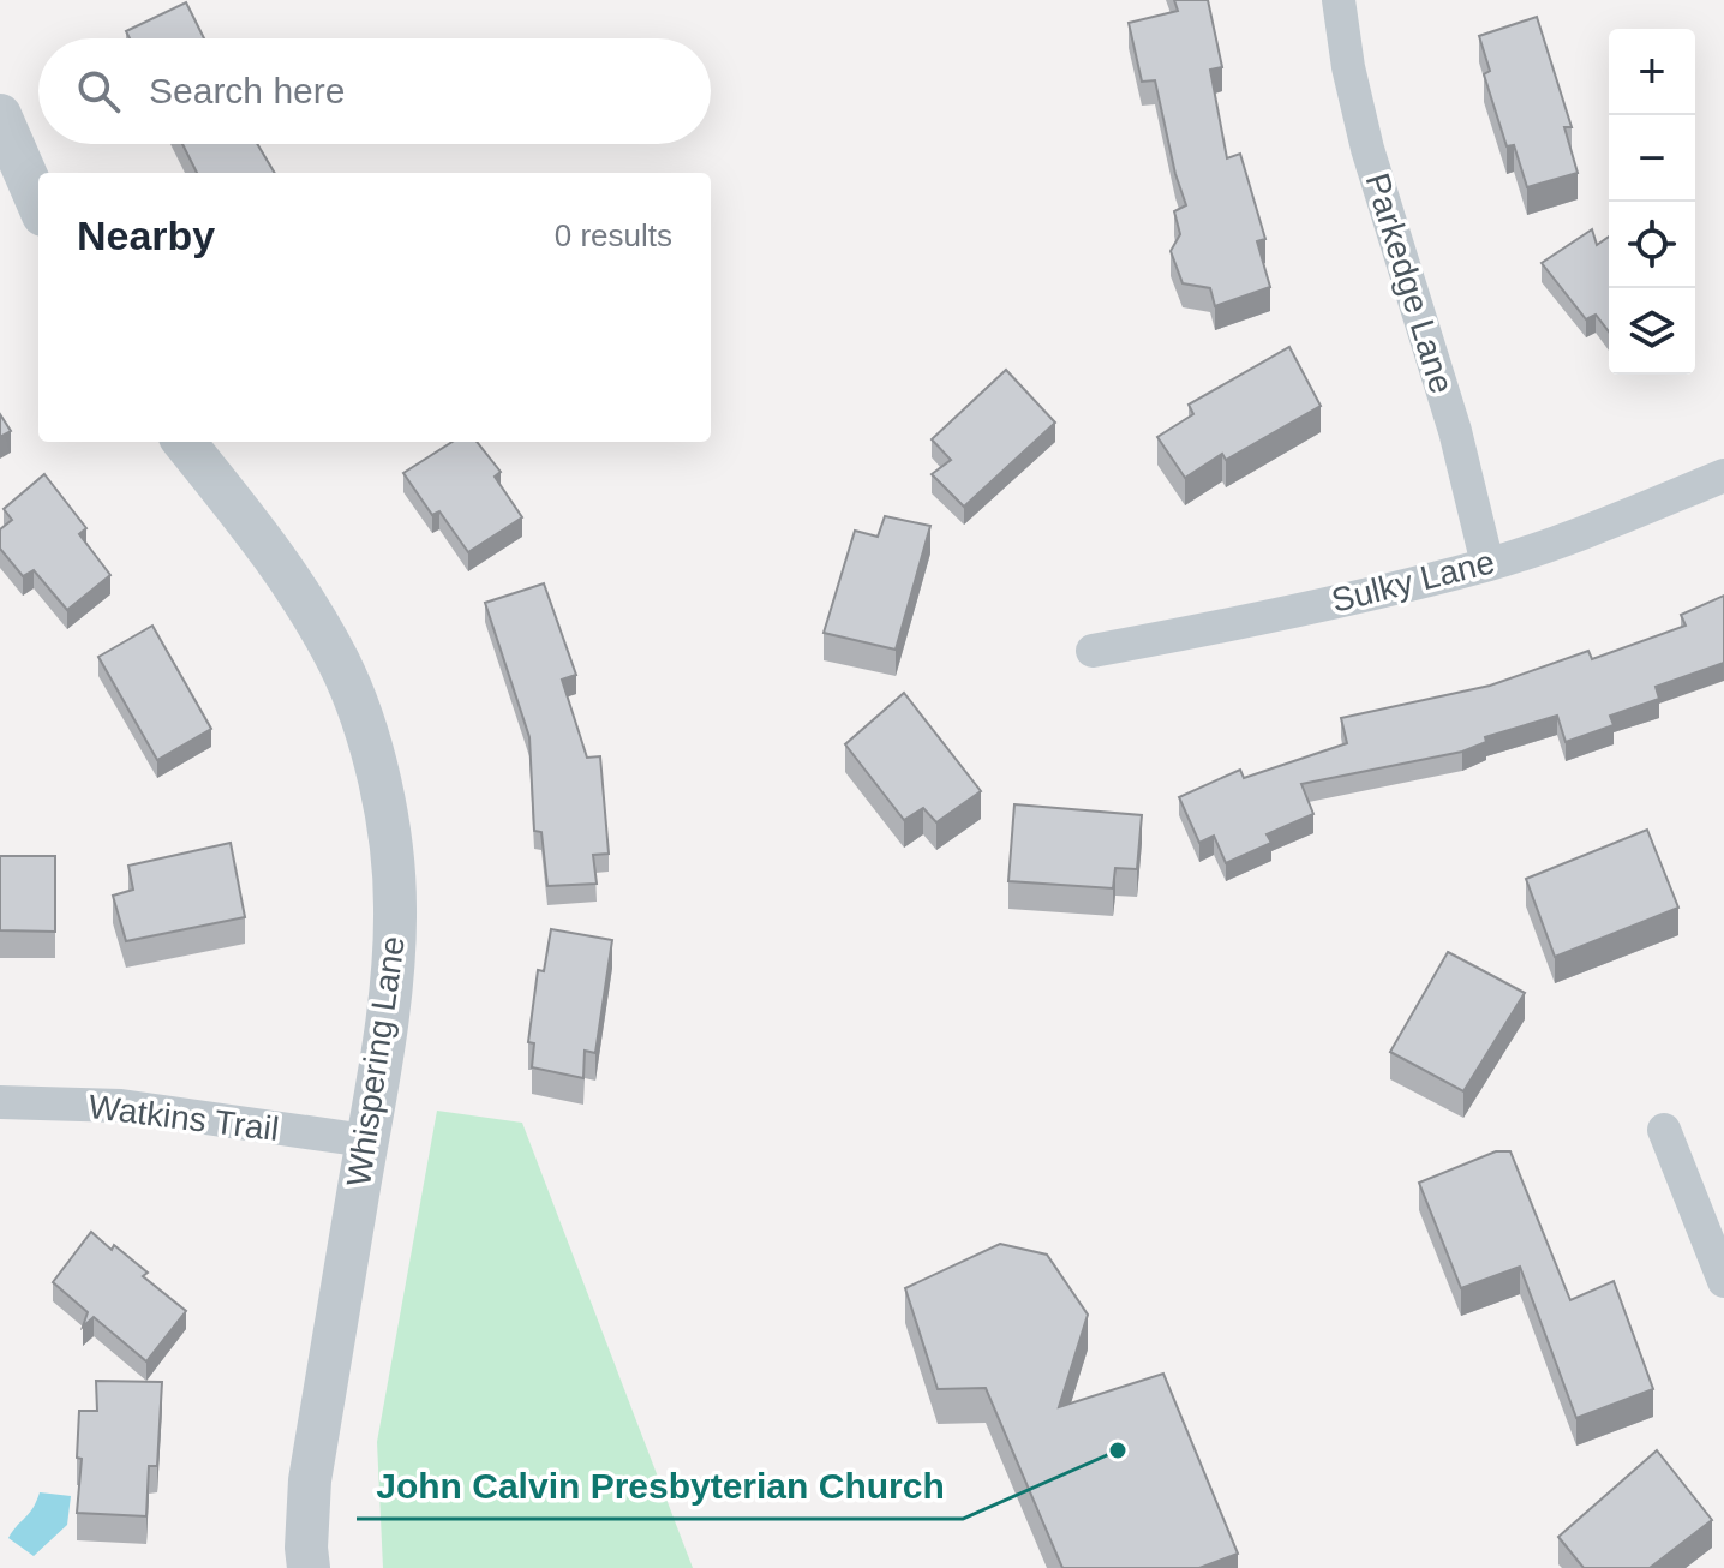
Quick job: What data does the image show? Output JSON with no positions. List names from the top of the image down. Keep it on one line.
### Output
{"streets":{"street":["Parkedge Lane","Sulky Lane","Whispering Lane","Watkins Trail"]},"crossings":[["Parkedge Lane","Sulky Lane"],["Whispering Lane","Watkins Trail"]],"places":["John Calvin Presbyterian Church"],"page":{"map_buttons":["+","−"],"search":"Search here","heading":["Nearby","0 results"]}}
